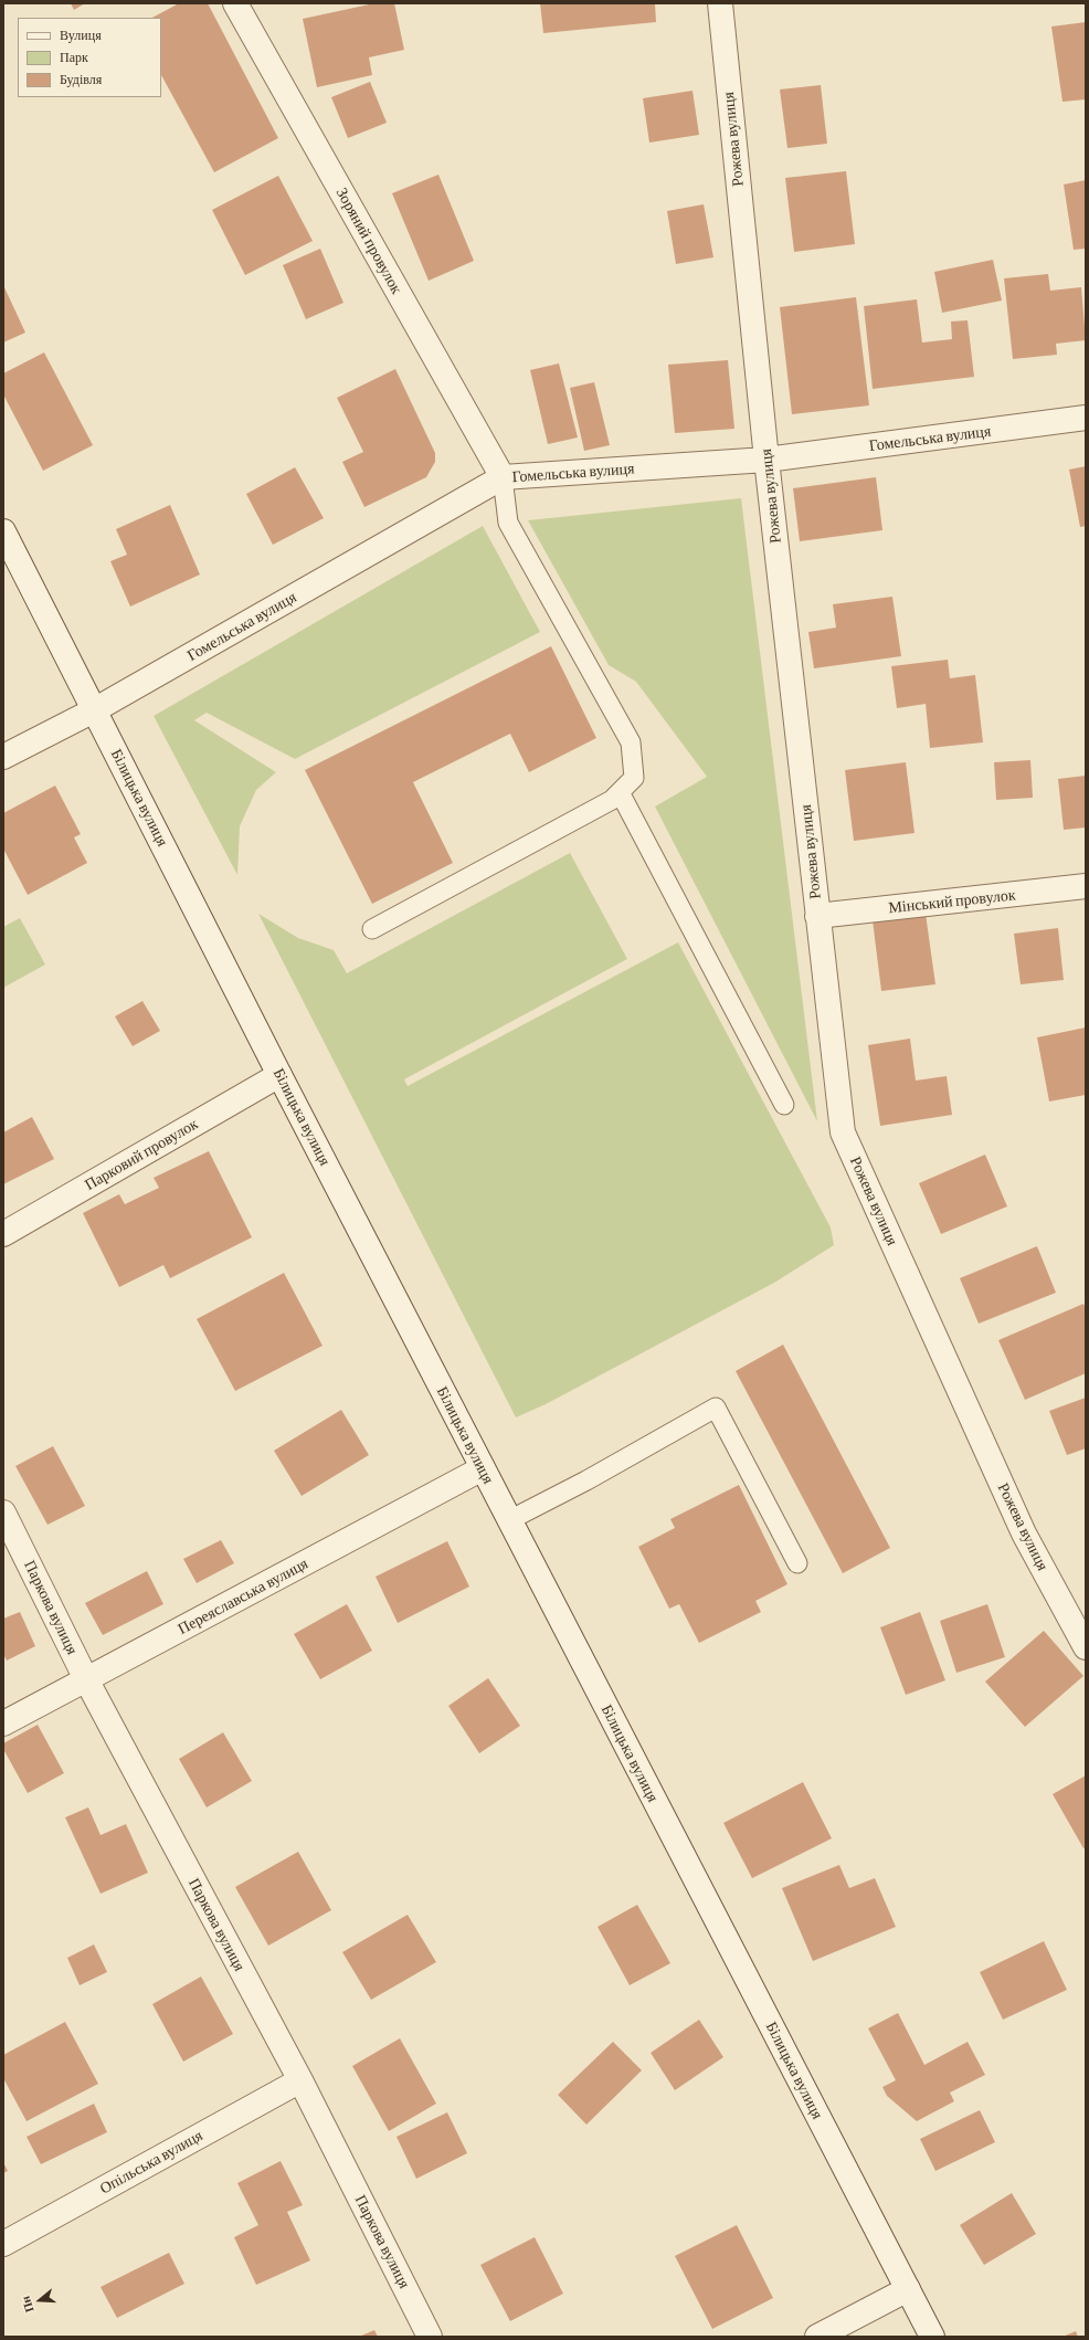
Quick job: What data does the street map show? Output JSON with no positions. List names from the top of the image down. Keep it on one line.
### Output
{"streets":{"street":["Рожева вулиця","Зоряний провулок","Гомельська вулиця","Білицька вулиця","Мінський провулок","Парковий провулок","Переяславська вулиця","Паркова вулиця","Опільська вулиця"]},"crossings":[["Рожева вулиця","Гомельська вулиця"],["Рожева вулиця","Мінський провулок"],["Зоряний провулок","Гомельська вулиця"],["Гомельська вулиця","Білицька вулиця"],["Білицька вулиця","Парковий провулок"],["Білицька вулиця","Переяславська вулиця"],["Переяславська вулиця","Паркова вулиця"],["Паркова вулиця","Опільська вулиця"]],"legend":["Вулиця","Парк","Будівля"],"north":"left"}
